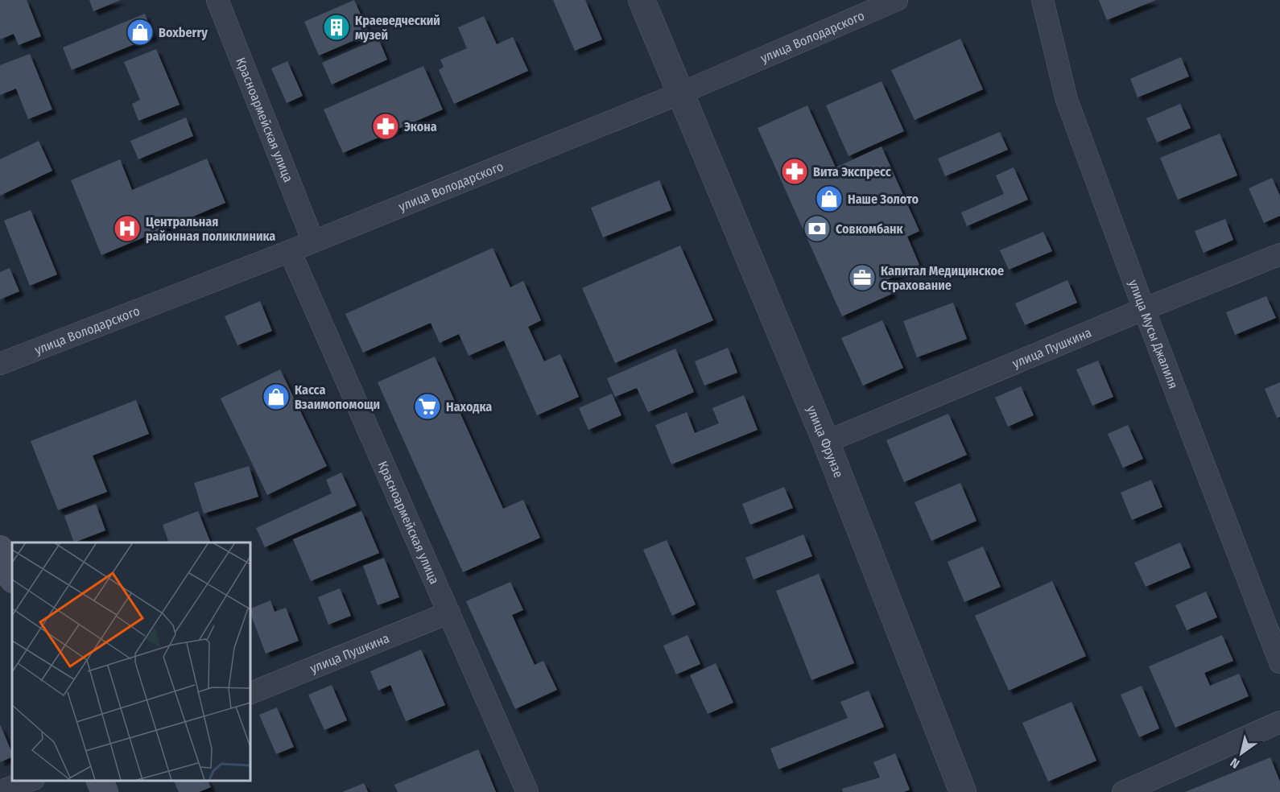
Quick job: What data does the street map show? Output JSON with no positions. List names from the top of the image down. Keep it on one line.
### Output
{"streets":{"street":["улица Володарского","Красноармейская улица","улица Мусы Джалиля","улица Пушкина","улица Фрунзе"]},"crossings":[["улица Володарского","Красноармейская улица"],["улица Володарского","улица Фрунзе"],["Красноармейская улица","улица Пушкина"],["улица Мусы Джалиля","улица Пушкина"],["улица Пушкина","улица Фрунзе"]],"places":{"building":["Краеведческий музей"],"shop":["Boxberry","Наше Золото","Касса Взаимопомощи"],"pharmacy":["Экона","Вита Экспресс"],"hospital":["Центральная районная поликлиника"],"bank":["Совкомбанк"],"office":["Капитал Медицинское Страхование"],"supermarket":["Находка"]},"north":"bottom left"}
